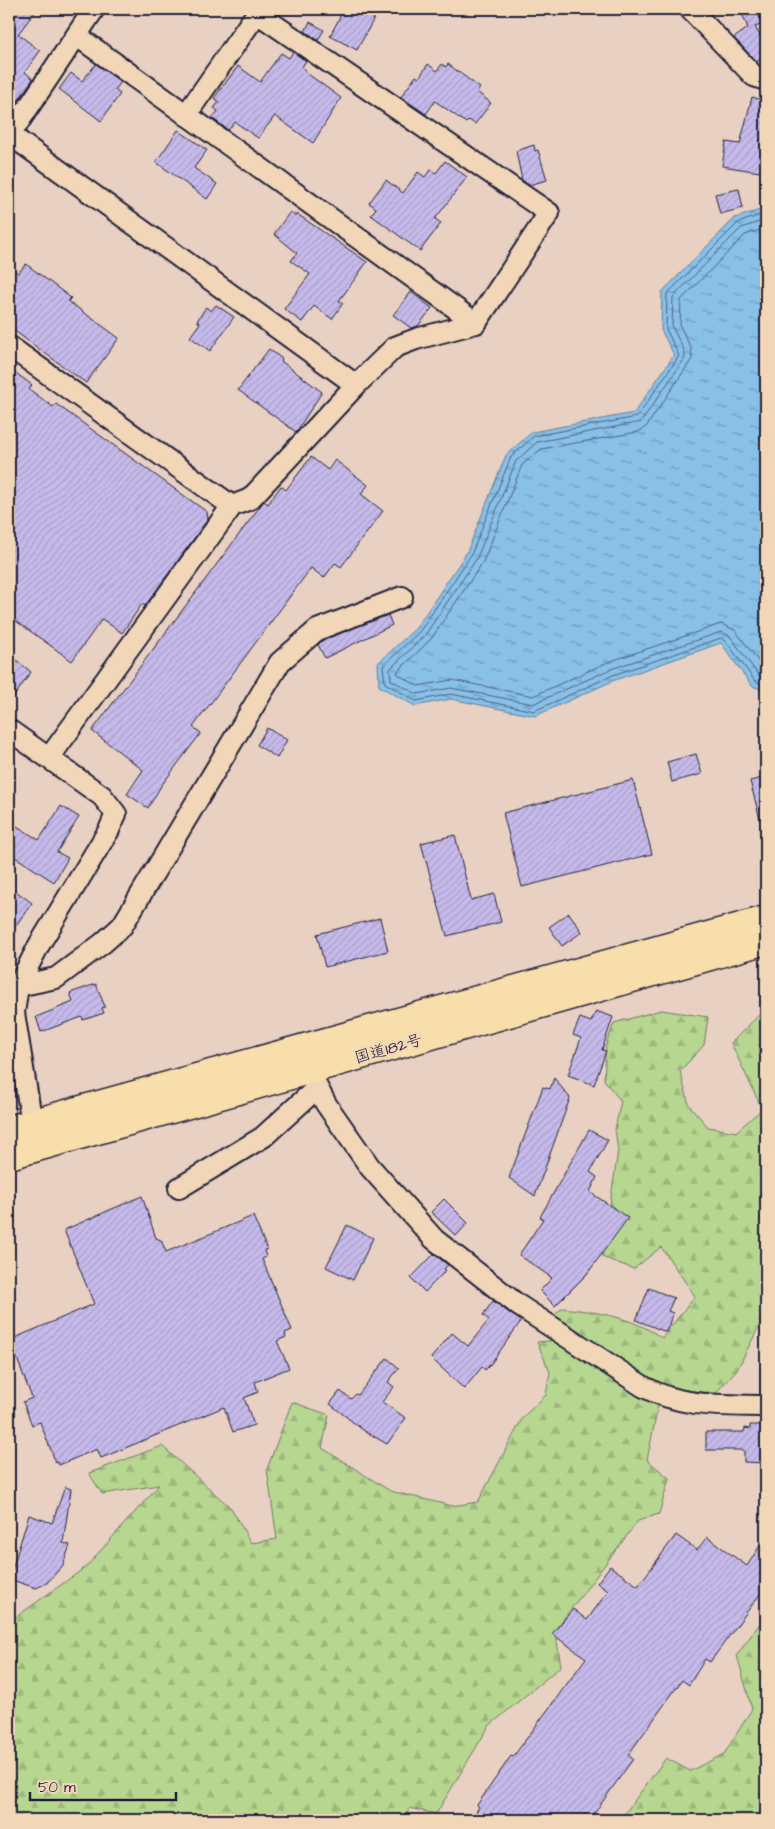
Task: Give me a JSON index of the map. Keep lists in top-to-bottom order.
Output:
{
  "streets": {
    "highway": ["国道182号"]
  },
  "scale_bar": "50 m"
}
